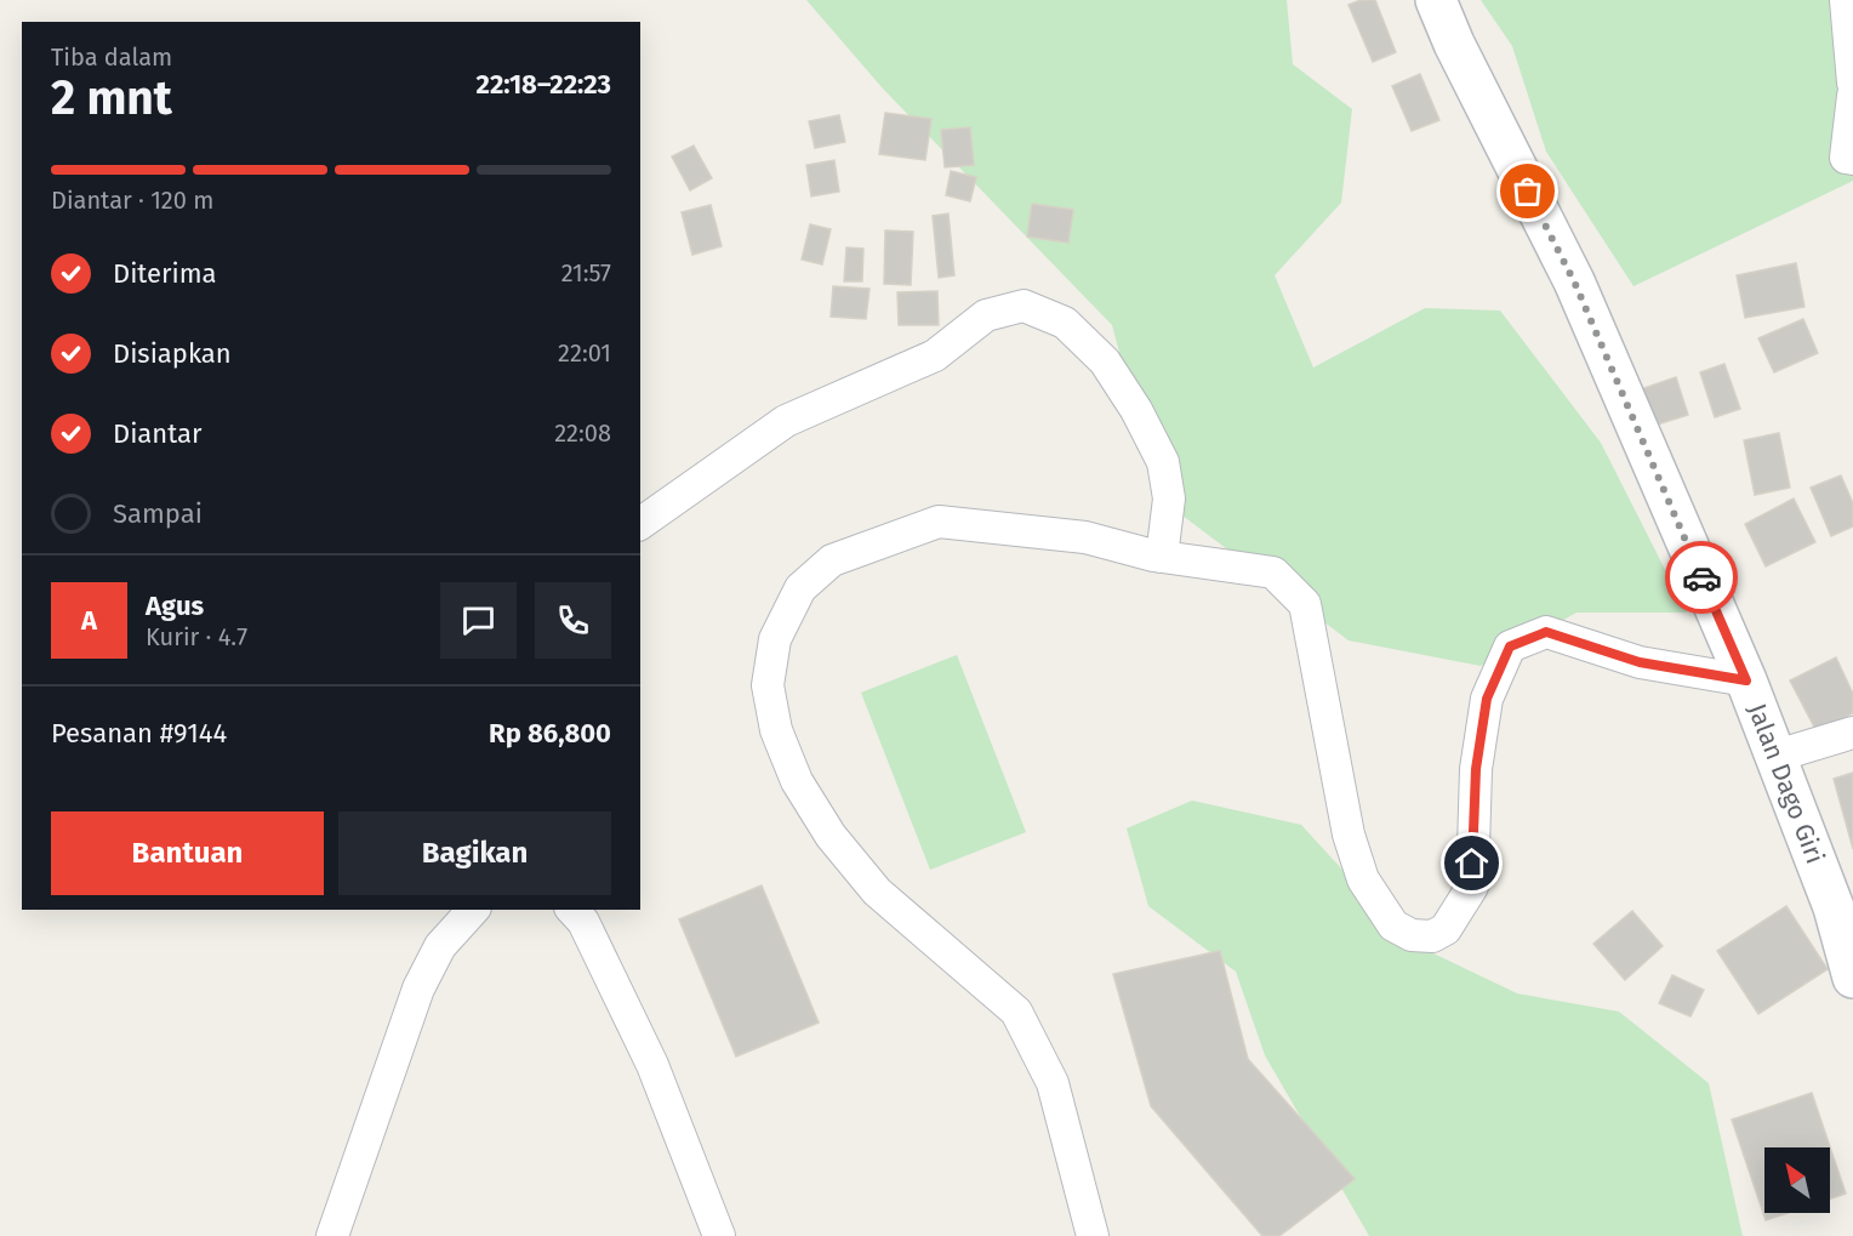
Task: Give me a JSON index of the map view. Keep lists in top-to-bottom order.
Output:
{
  "streets": {
    "main road": ["Jalan Dago Giri"]
  },
  "north": "top left",
  "page": {
    "heading": ["2 mnt", "Tiba dalam", "22:18–22:23"],
    "panel": [
      "Agus",
      "Kurir · 4.7",
      "Pesanan #9144",
      "Rp 86,800"
    ],
    "bar": "Diantar · 120 m",
    "list": [
      ["Diterima", "21:57"],
      ["Disiapkan", "22:01"],
      ["Diantar", "22:08"],
      "Sampai"
    ],
    "round": "A",
    "buttons": ["Bantuan", "Bagikan"]
  }
}
